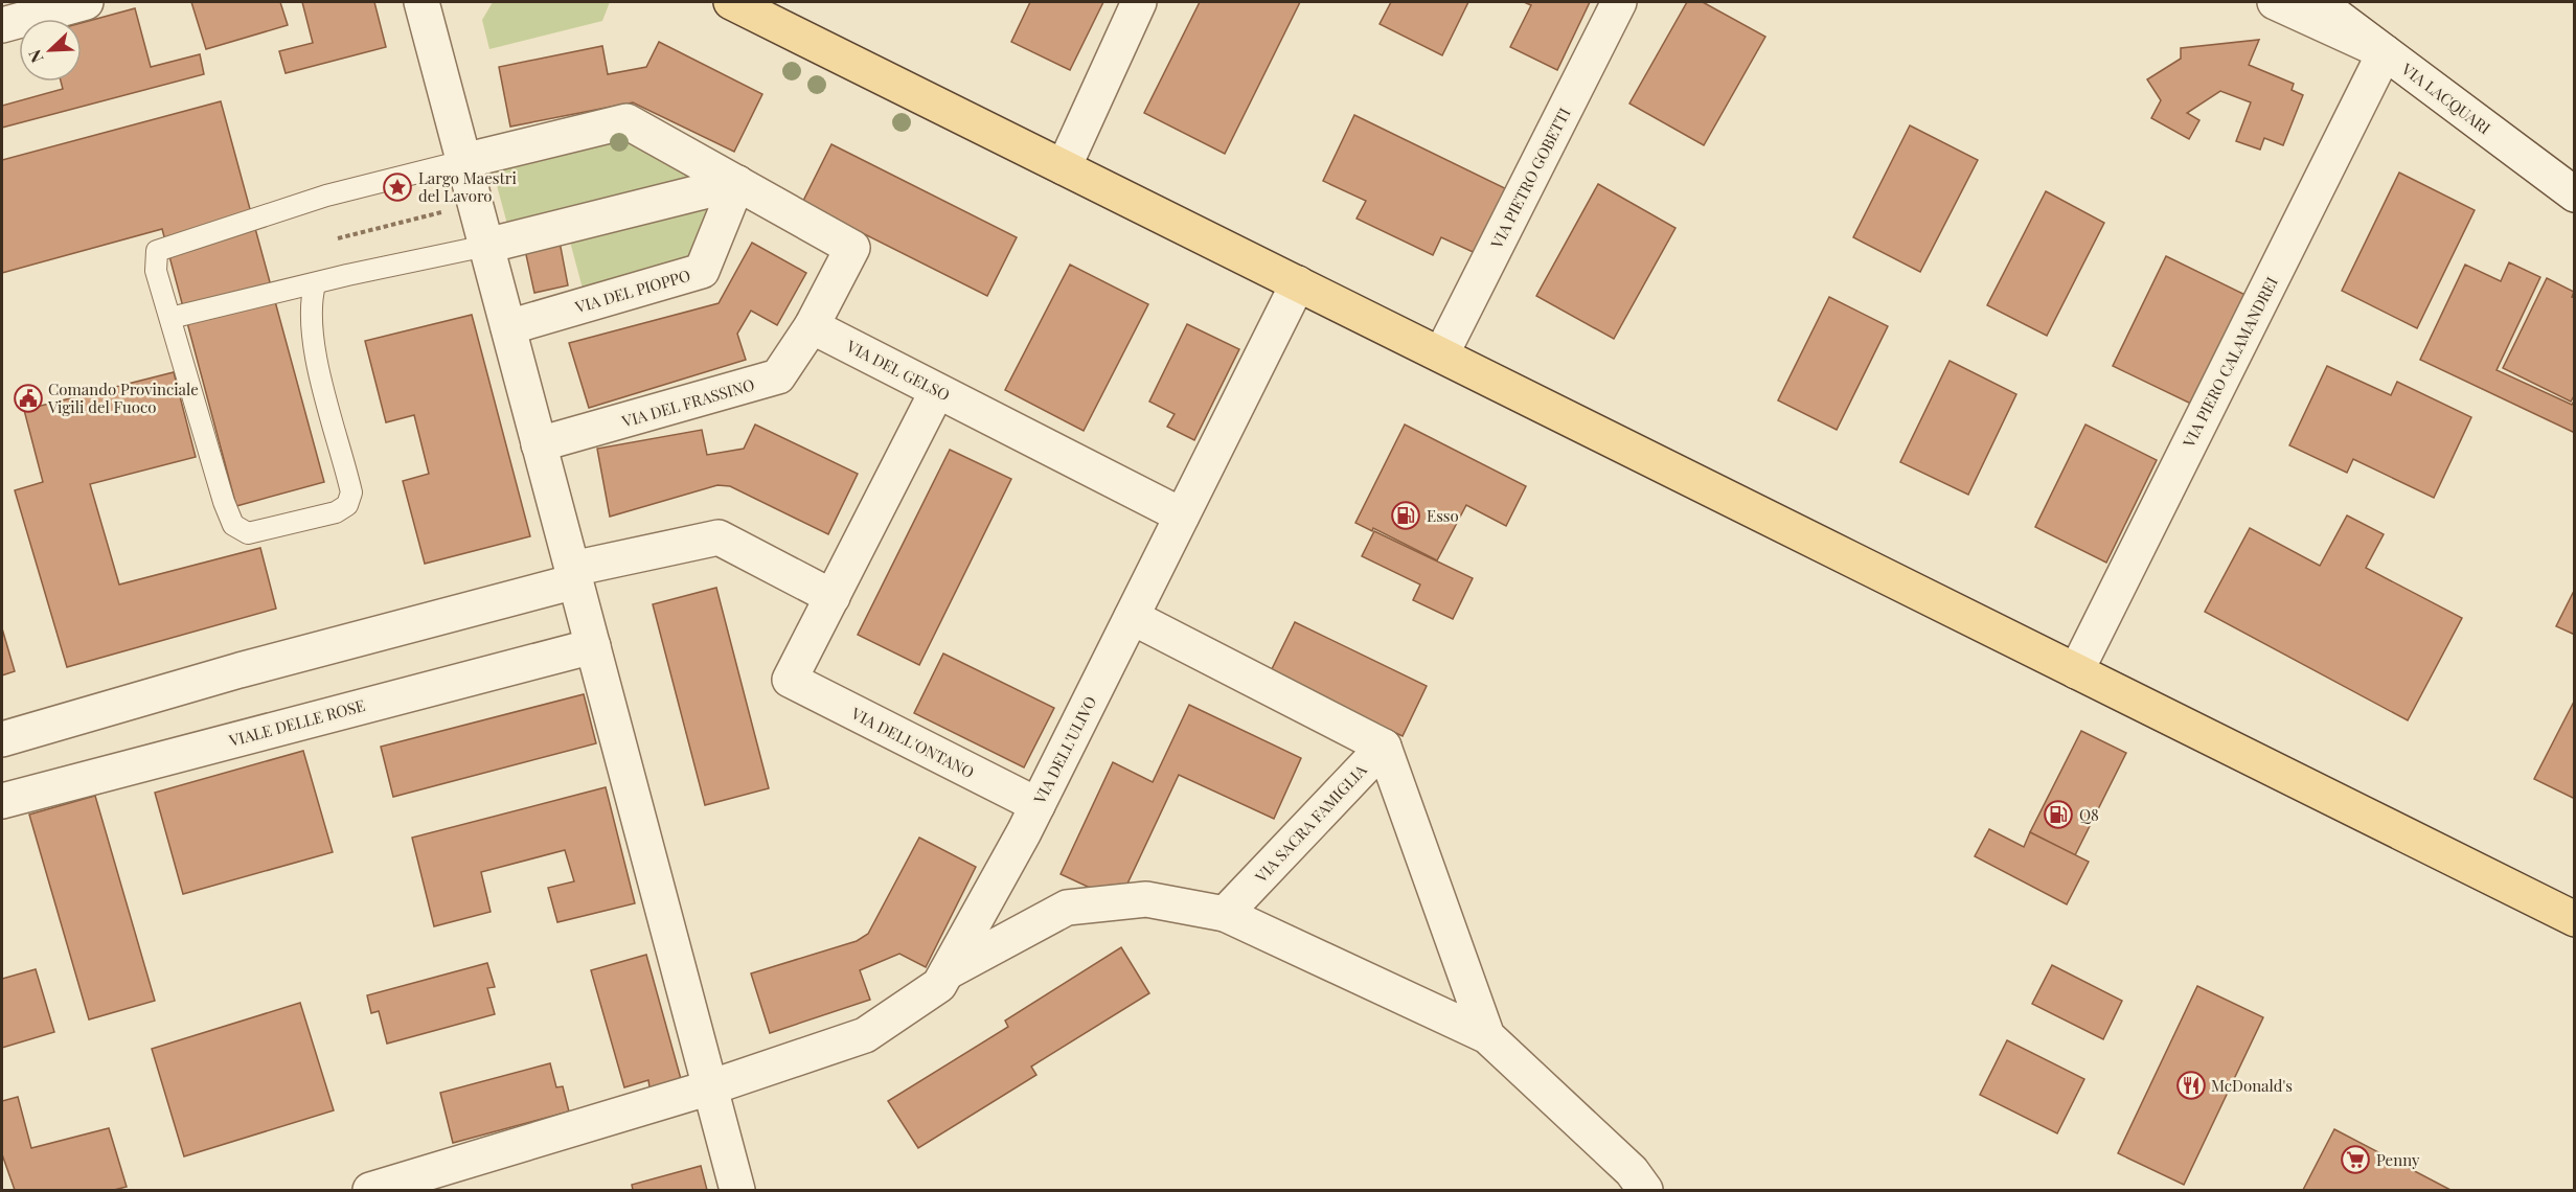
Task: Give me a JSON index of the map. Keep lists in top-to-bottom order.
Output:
{
  "streets": {
    "street": [
      "VIA LACQUARI",
      "VIA PIETRO GOBETTI",
      "VIA DEL PIOPPO",
      "VIA PIERO CALAMANDREI",
      "VIA DEL GELSO",
      "VIA DEL FRASSINO",
      "VIALE DELLE ROSE",
      "VIA DELL'ONTANO",
      "VIA DELL'ULIVO",
      "VIA SACRA FAMIGLIA"
    ]
  },
  "crossings": [
    ["VIA LACQUARI", "VIA PIERO CALAMANDREI"],
    ["VIA DEL GELSO", "VIA DEL FRASSINO"],
    ["VIA DEL GELSO", "VIA DELL'ULIVO"],
    ["VIA DELL'ONTANO", "VIA DELL'ULIVO"]
  ],
  "places": {
    "place": ["Largo Maestri del Lavoro"],
    "public building": ["Comando Provinciale Vigili del Fuoco"],
    "fuel station": ["Esso", "Q8"],
    "restaurant": ["McDonald's"],
    "supermarket": ["Penny"]
  },
  "north": "bottom left"
}
